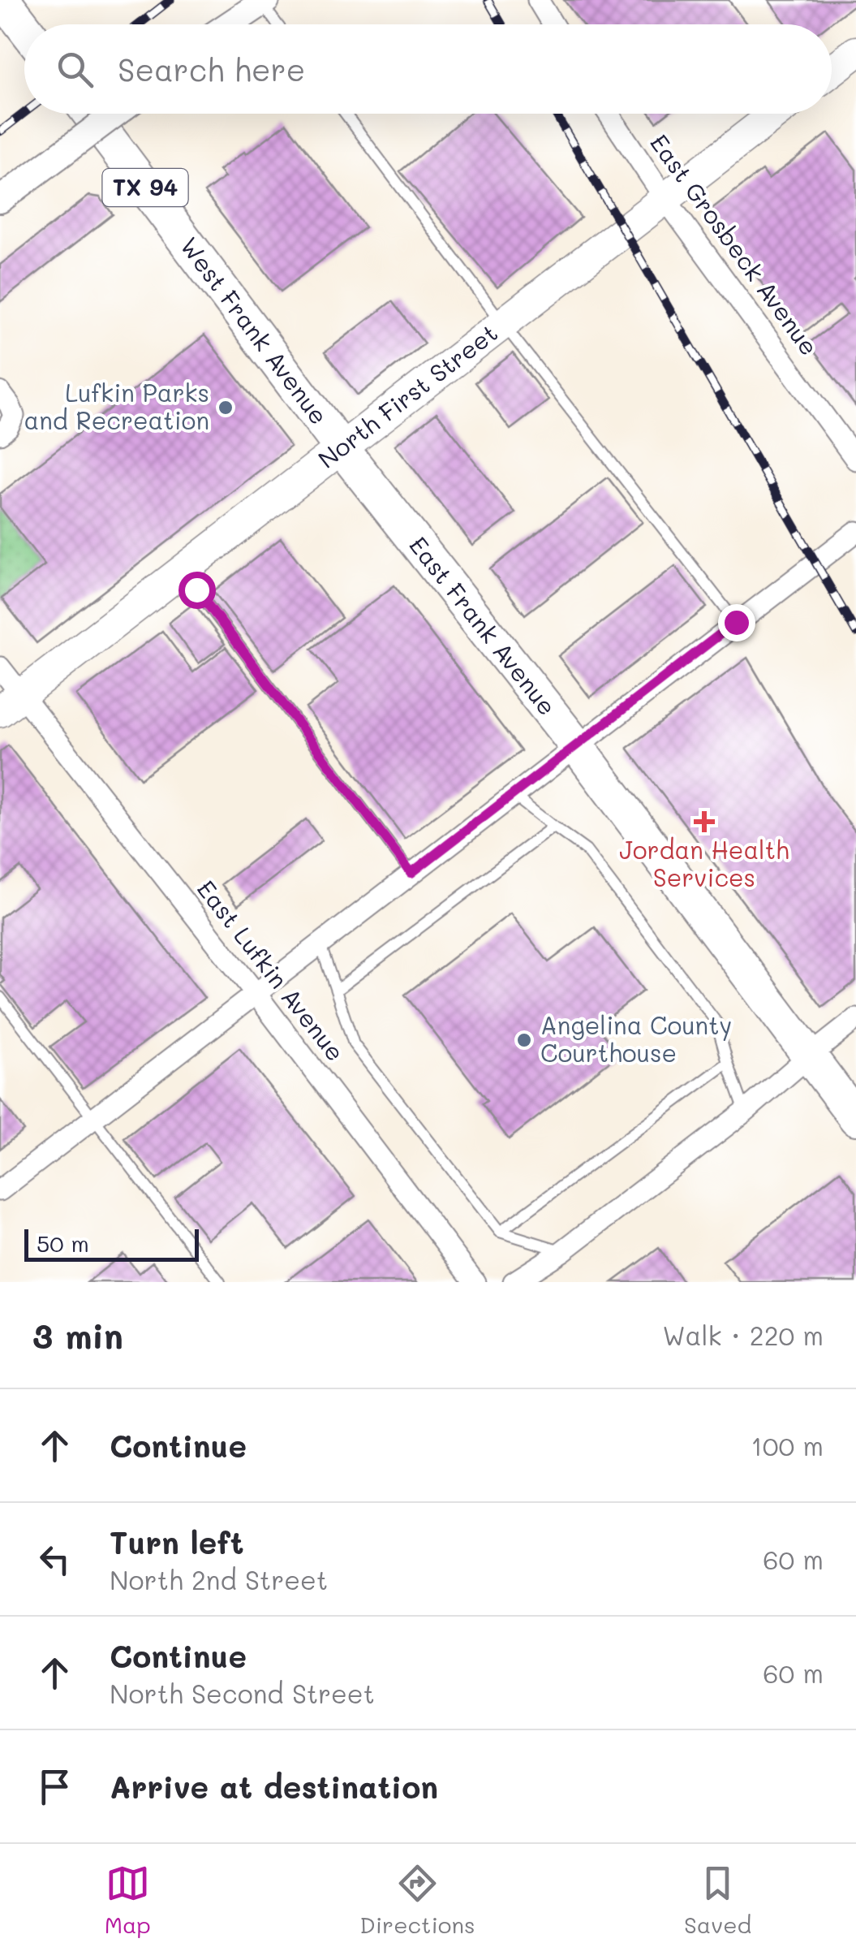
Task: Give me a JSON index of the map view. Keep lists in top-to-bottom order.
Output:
{
  "streets": {
    "main road": [
      "TX 94",
      "West Frank Avenue",
      "North First Street",
      "East Frank Avenue"
    ],
    "street": ["East Grosbeck Avenue", "East Lufkin Avenue"]
  },
  "crossings": [
    ["East Grosbeck Avenue", "North First Street"],
    ["West Frank Avenue", "North First Street"],
    ["West Frank Avenue", "East Frank Avenue"],
    ["North First Street", "East Frank Avenue"],
    ["North First Street", "East Lufkin Avenue"]
  ],
  "places": {
    "other": ["Lufkin Parks and Recreation", "Angelina County Courthouse"],
    "health": ["Jordan Health Services"]
  },
  "scale_bar": "50 m",
  "page": {
    "search": "Search here",
    "scale": "50 m",
    "heading": ["3 min", "Walk · 220 m"],
    "list": [
      ["Continue", "100 m"],
      ["Turn left", "North 2nd Street", "60 m"],
      ["Continue", "North Second Street", "60 m"],
      "Arrive at destination"
    ],
    "nav": ["Map", "Directions", "Saved"]
  }
}
